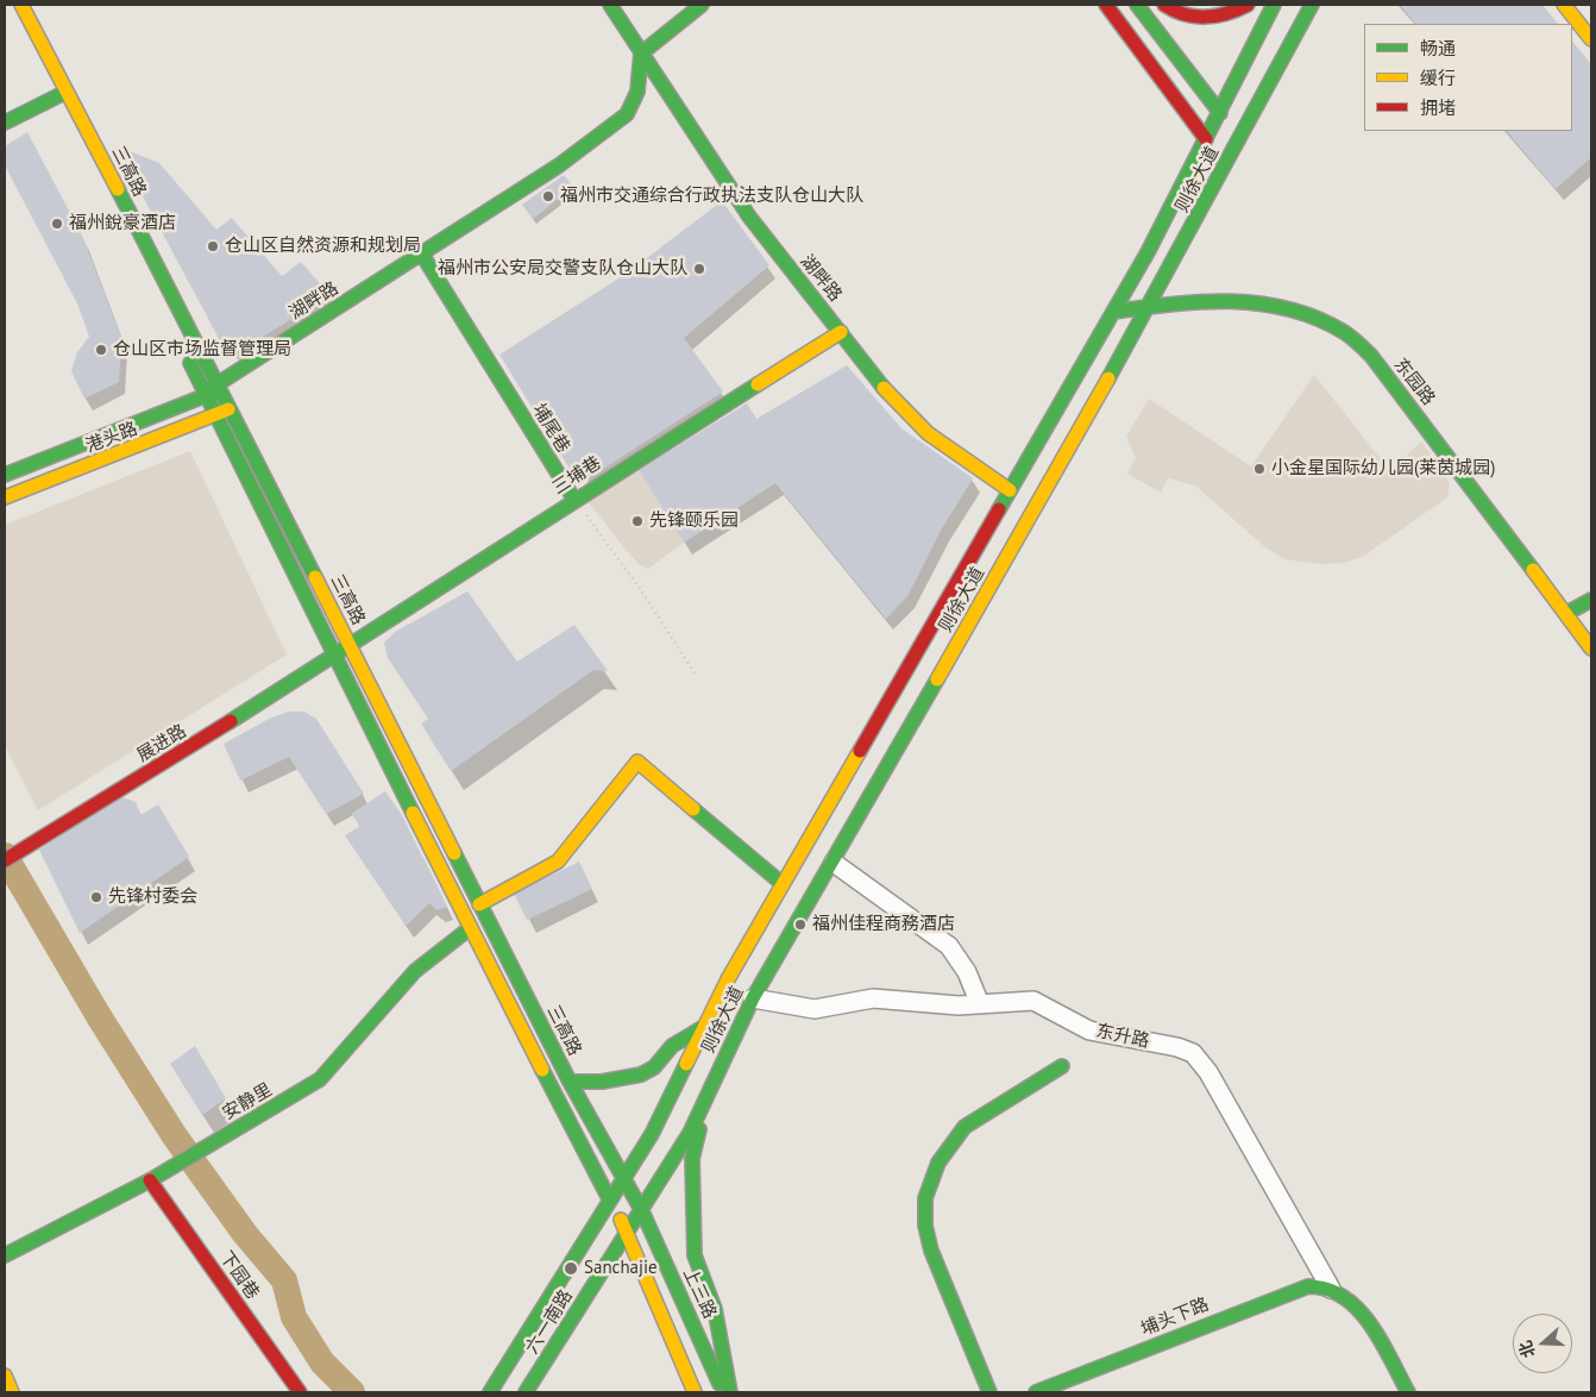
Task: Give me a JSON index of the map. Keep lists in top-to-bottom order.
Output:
{
  "streets": {
    "main road": [
      "三高路",
      "则徐大道",
      "湖畔路",
      "东园路",
      "埔尾巷",
      "港头路",
      "三埔巷",
      "展进路",
      "安静里",
      "下园巷",
      "上三路",
      "埔头下路",
      "六一南路"
    ],
    "street": ["东升路"]
  },
  "crossings": [
    ["三高路", "则徐大道"],
    ["三高路", "湖畔路"],
    ["三高路", "港头路"],
    ["三高路", "三埔巷"],
    ["三高路", "展进路"],
    ["三高路", "安静里"],
    ["三高路", "上三路"],
    ["三高路", "六一南路"],
    ["则徐大道", "湖畔路"],
    ["则徐大道", "东园路"],
    ["则徐大道", "东升路"],
    ["则徐大道", "上三路"],
    ["则徐大道", "六一南路"],
    ["湖畔路", "埔尾巷"],
    ["湖畔路", "港头路"],
    ["湖畔路", "三埔巷"],
    ["埔尾巷", "三埔巷"],
    ["三埔巷", "展进路"],
    ["东升路", "埔头下路"],
    ["安静里", "下园巷"],
    ["上三路", "六一南路"]
  ],
  "places": [
    "福州市交通综合行政执法支队仓山大队",
    "福州銳豪酒店",
    "仓山区自然资源和规划局",
    "福州市公安局交警支队仓山大队",
    "仓山区市场监督管理局",
    "小金星国际幼儿园(莱茵城园)",
    "先锋颐乐园",
    "先锋村委会",
    "福州佳程商務酒店",
    "Sanchajie"
  ],
  "legend": ["畅通", "缓行", "拥堵"],
  "north": "left"
}
